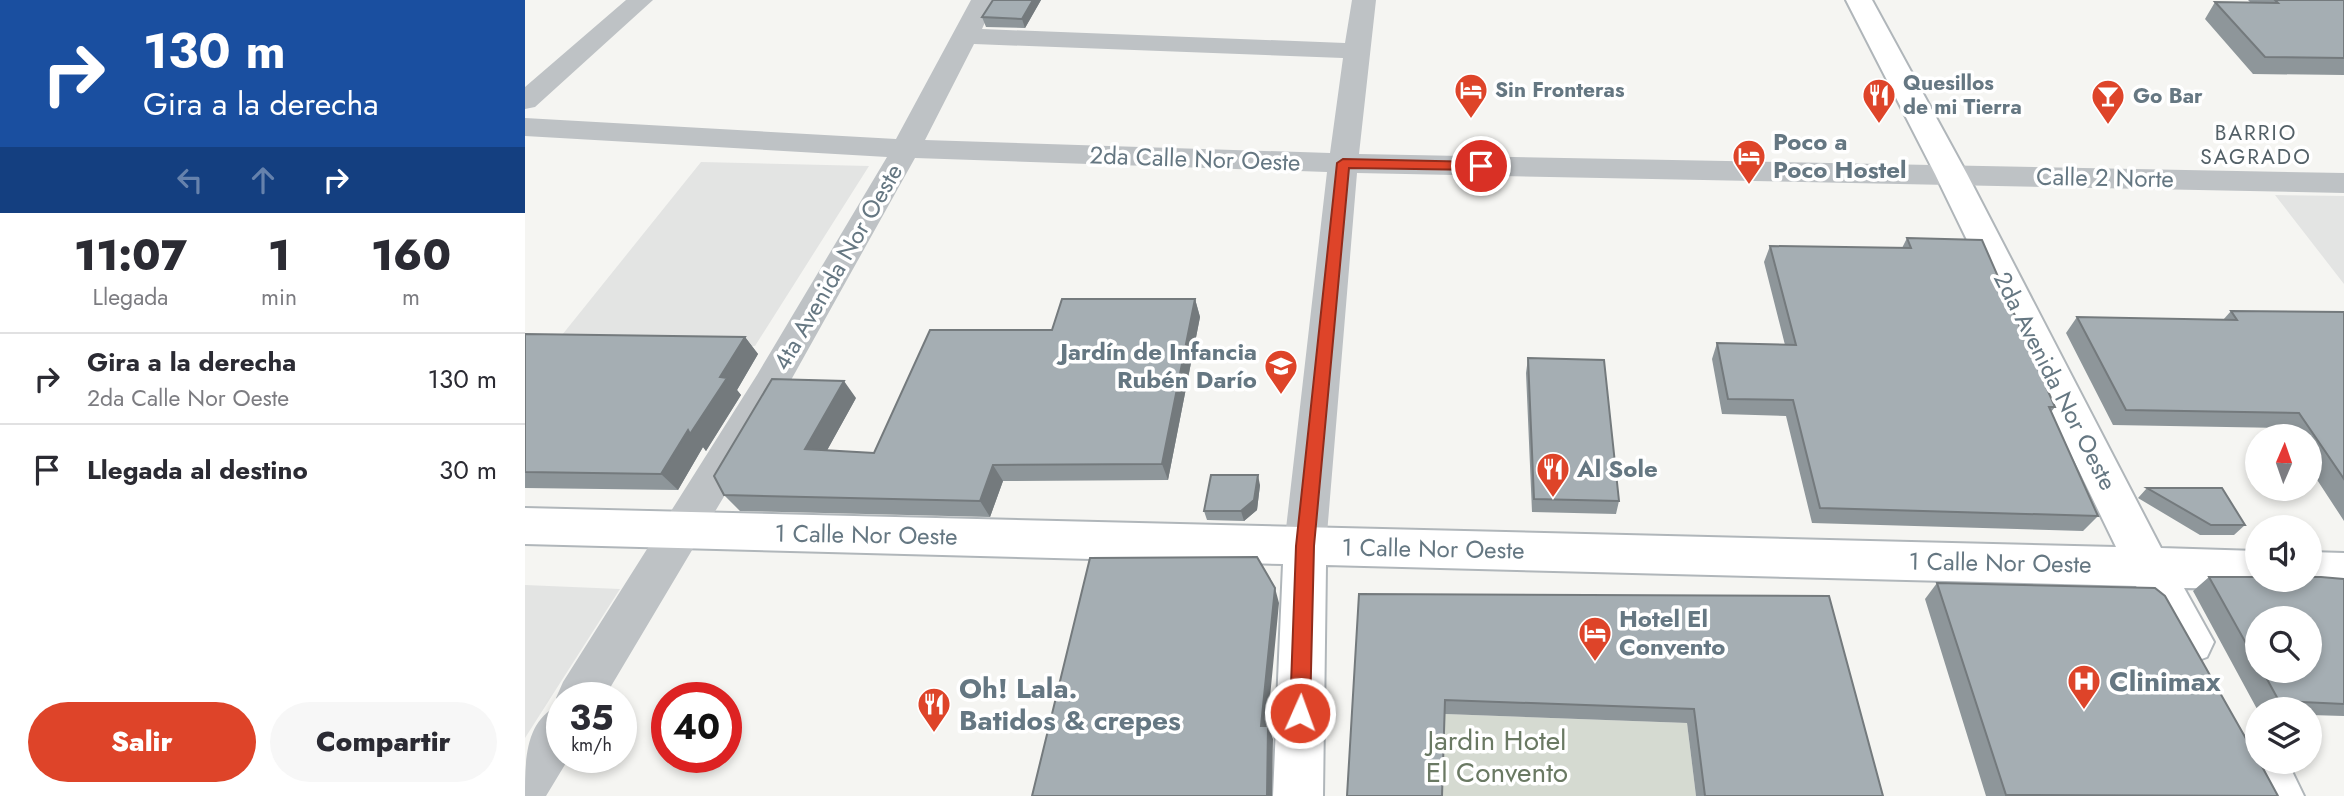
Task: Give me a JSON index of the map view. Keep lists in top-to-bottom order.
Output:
{
  "streets": {
    "street": [
      "2da Calle Nor Oeste",
      "Calle 2 Norte",
      "4ta Avenida Nor Oeste",
      "2da Avenida Nor Oeste",
      "1 Calle Nor Oeste"
    ]
  },
  "crossings": [
    ["2da Calle Nor Oeste", "Calle 2 Norte"],
    ["2da Calle Nor Oeste", "4ta Avenida Nor Oeste"],
    ["2da Calle Nor Oeste", "2da Avenida Nor Oeste"],
    ["Calle 2 Norte", "2da Avenida Nor Oeste"],
    ["4ta Avenida Nor Oeste", "1 Calle Nor Oeste"],
    ["2da Avenida Nor Oeste", "1 Calle Nor Oeste"]
  ],
  "districts": ["BARRIO SAGRADO"],
  "parks": ["Jardin Hotel El Convento"],
  "places": {
    "hotel": ["Sin Fronteras", "Poco a Poco Hostel", "Hotel El Convento"],
    "restaurant": ["Quesillos de mi Tierra", "Al Sole", "Oh! Lala. Batidos & crepes"],
    "bar": ["Go Bar"],
    "school or university": ["Jardín de Infancia Rubén Darío"],
    "hospital": ["Clinimax"]
  },
  "north": "top",
  "page": {
    "turn": ["130 m", "Gira a la derecha"],
    "eta": [
      "11:07",
      "Llegada",
      "1",
      "min",
      "160",
      "m"
    ],
    "list": [
      {
        "name": "Gira a la derecha",
        "note": "2da Calle Nor Oeste",
        "value": "130 m"
      },
      {
        "name": "Llegada al destino",
        "value": "30 m"
      }
    ],
    "speed": "35 km/h",
    "limit": "40",
    "buttons": ["Salir", "Compartir"]
  }
}
